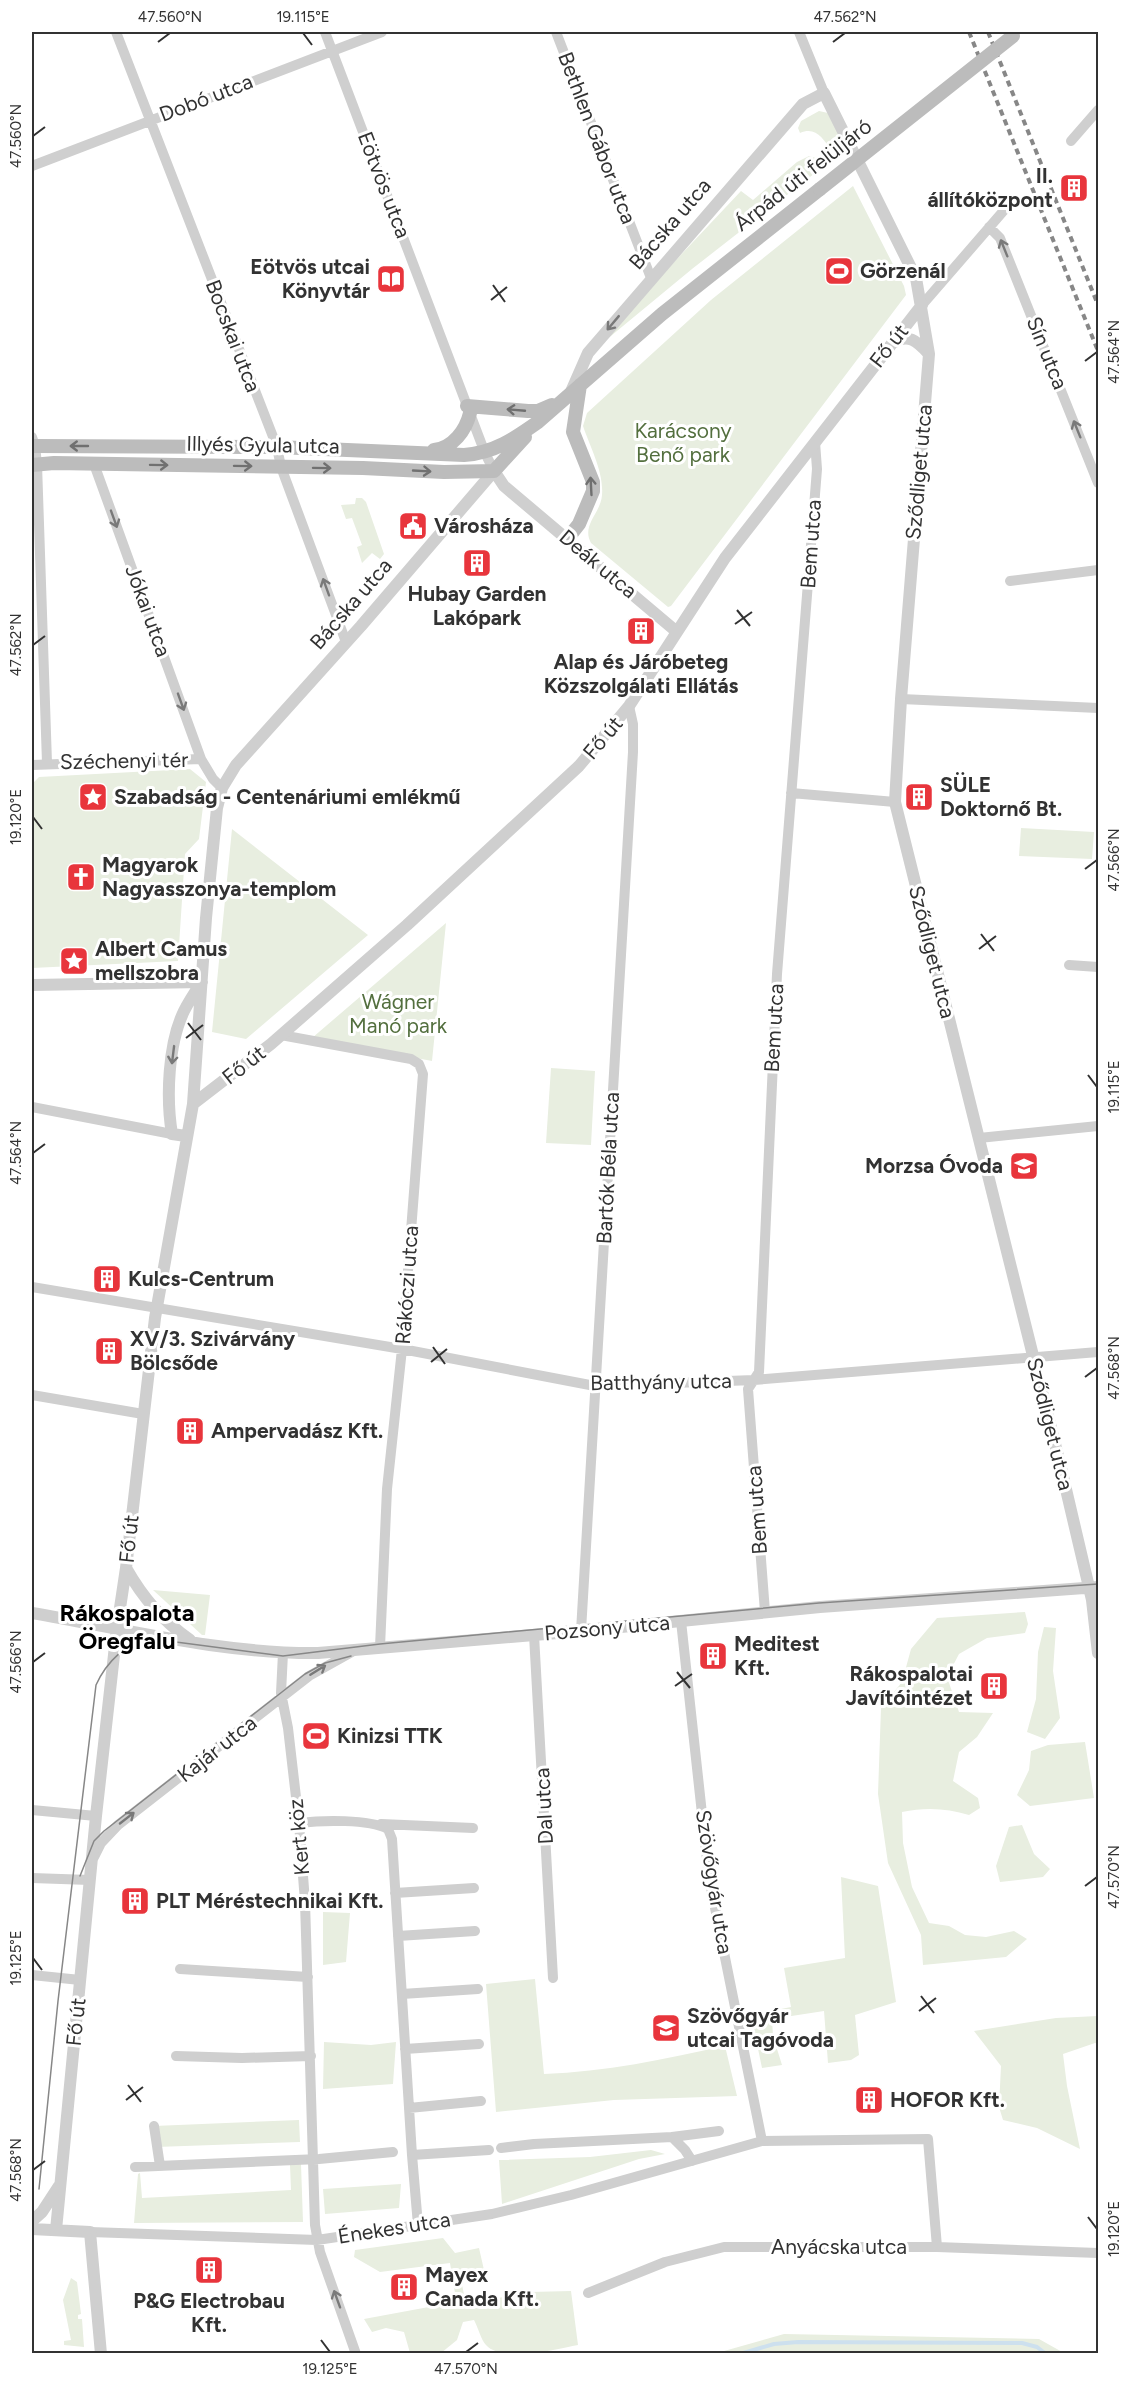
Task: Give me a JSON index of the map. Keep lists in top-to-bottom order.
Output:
{
  "streets": {
    "main road": ["Árpád úti felüljáró", "Bácska utca", "Illyés Gyula utca"],
    "street": [
      "Dobó utca",
      "Bethlen Gábor utca",
      "Eötvös utca",
      "Bocskai utca",
      "Fő út",
      "Sín utca",
      "Sződliget utca",
      "Bem utca",
      "Deák utca",
      "Jókai utca",
      "Széchenyi tér",
      "Bartók Béla utca",
      "Rákóczi utca",
      "Batthyány utca",
      "Pozsony utca",
      "Kajár utca",
      "Dal utca",
      "Kert köz",
      "Szövőgyár utca",
      "Énekes utca",
      "Anyácska utca"
    ]
  },
  "crossings": [
    ["Dobó utca", "Eötvös utca"],
    ["Dobó utca", "Bocskai utca"],
    ["Bethlen Gábor utca", "Bácska utca"],
    ["Árpád úti felüljáró", "Bácska utca"],
    ["Eötvös utca", "Bácska utca"],
    ["Eötvös utca", "Illyés Gyula utca"],
    ["Eötvös utca", "Deák utca"],
    ["Bácska utca", "Bocskai utca"],
    ["Bácska utca", "Illyés Gyula utca"],
    ["Bácska utca", "Sződliget utca"],
    ["Bácska utca", "Deák utca"],
    ["Bácska utca", "Széchenyi tér"],
    ["Bocskai utca", "Illyés Gyula utca"],
    ["Fő út", "Sín utca"],
    ["Fő út", "Sződliget utca"],
    ["Fő út", "Bem utca"],
    ["Fő út", "Deák utca"],
    ["Fő út", "Bartók Béla utca"],
    ["Fő út", "Rákóczi utca"],
    ["Fő út", "Batthyány utca"],
    ["Fő út", "Pozsony utca"],
    ["Fő út", "Kajár utca"],
    ["Illyés Gyula utca", "Deák utca"],
    ["Illyés Gyula utca", "Jókai utca"],
    ["Sződliget utca", "Batthyány utca"],
    ["Sződliget utca", "Pozsony utca"],
    ["Bem utca", "Batthyány utca"],
    ["Bem utca", "Pozsony utca"],
    ["Jókai utca", "Széchenyi tér"],
    ["Bartók Béla utca", "Batthyány utca"],
    ["Bartók Béla utca", "Pozsony utca"],
    ["Rákóczi utca", "Batthyány utca"],
    ["Rákóczi utca", "Pozsony utca"],
    ["Pozsony utca", "Kajár utca"],
    ["Pozsony utca", "Dal utca"],
    ["Pozsony utca", "Kert köz"],
    ["Pozsony utca", "Szövőgyár utca"],
    ["Kajár utca", "Kert köz"],
    ["Kert köz", "Énekes utca"],
    ["Szövőgyár utca", "Énekes utca"],
    ["Énekes utca", "Anyácska utca"]
  ],
  "one_way": ["Sín utca", "Kajár utca"],
  "districts": ["Rákospalota Öregfalu"],
  "parks": ["Karácsony Benő park", "Wágner Manó park"],
  "places": {
    "building": [
      "II. állítóközpont",
      "Hubay Garden Lakópark",
      "Alap és Járóbeteg Közszolgálati Ellátás",
      "SÜLE Doktornő Bt.",
      "Kulcs-Centrum",
      "XV/3. Szivárvány Bölcsőde",
      "Ampervadász Kft.",
      "Meditest Kft.",
      "Rákospalotai Javítóintézet",
      "PLT Méréstechnikai Kft.",
      "HOFOR Kft.",
      "P&G Electrobau Kft.",
      "Mayex Canada Kft."
    ],
    "sports": ["Görzenál", "Kinizsi TTK"],
    "library": ["Eötvös utcai Könyvtár"],
    "public building": ["Városháza"],
    "place": ["Szabadság - Centenáriumi emlékmű", "Albert Camus mellszobra"],
    "church": ["Magyarok Nagyasszonya-templom"],
    "school or university": ["Morzsa Óvoda", "Szövőgyár utcai Tagóvoda"]
  },
  "coordinates": [
    "47.560°N",
    "19.115°E",
    "47.562°N",
    "47.564°N",
    "19.120°E",
    "47.566°N",
    "47.568°N",
    "47.570°N",
    "19.125°E"
  ]
}
